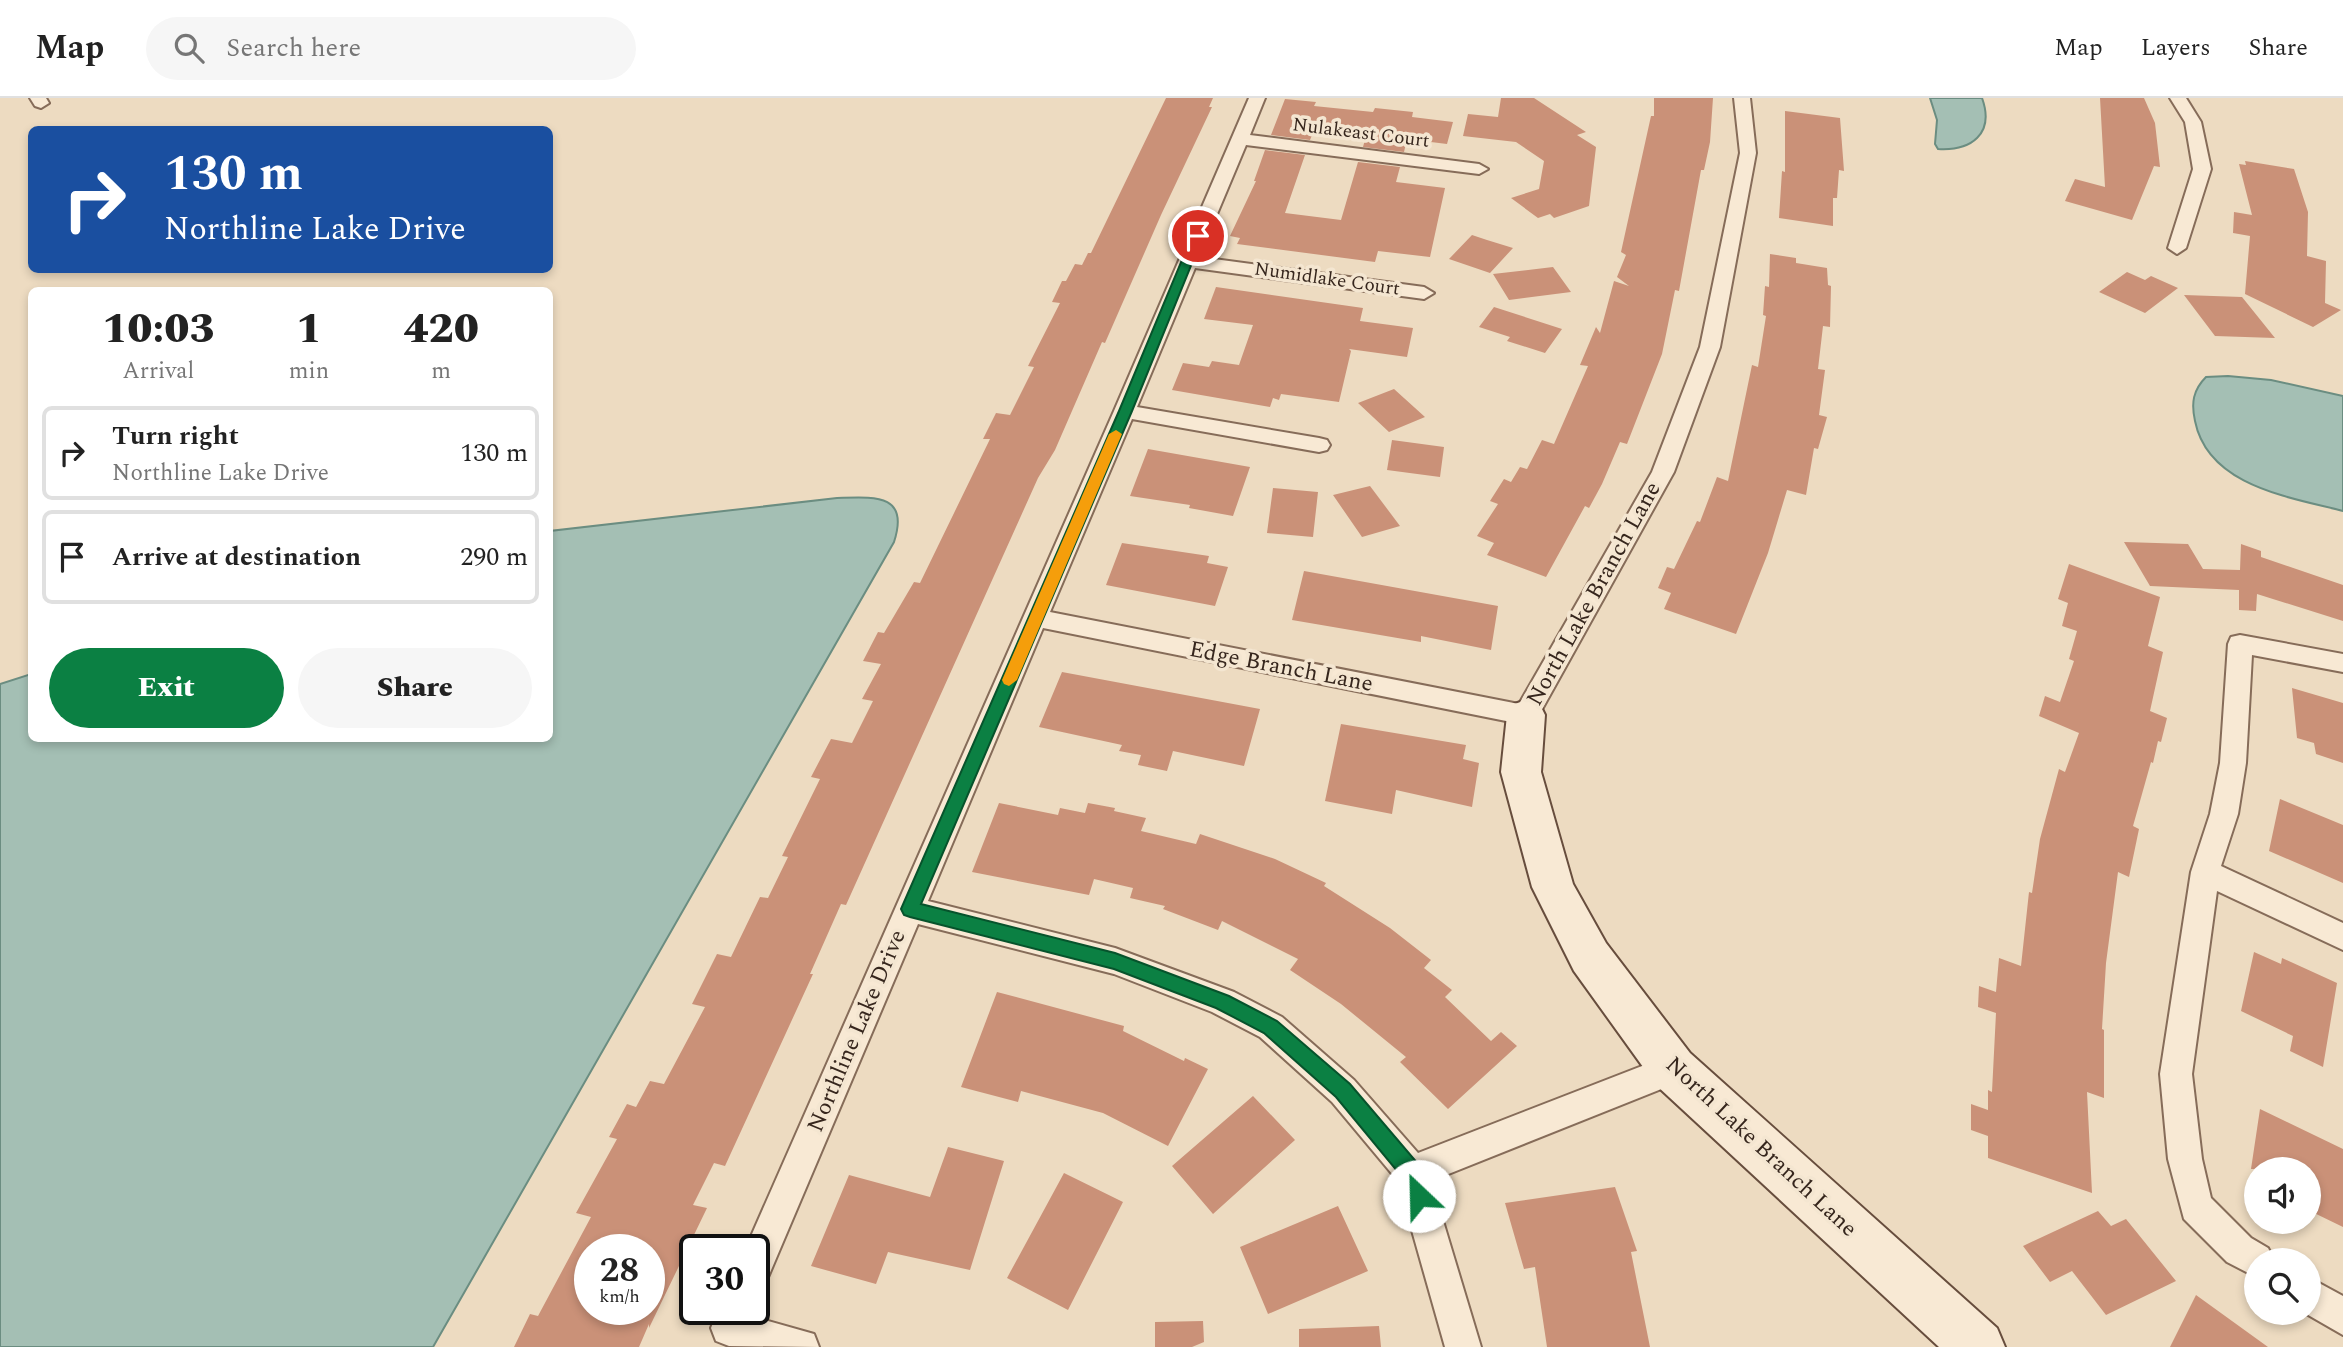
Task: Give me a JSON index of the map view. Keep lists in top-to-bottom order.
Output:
{
  "streets": {
    "street": [
      "Nulakeast Court",
      "Numidlake Court",
      "North Lake Branch Lane",
      "Edge Branch Lane",
      "Northline Lake Drive"
    ]
  },
  "crossings": [
    ["Nulakeast Court", "Northline Lake Drive"],
    ["Numidlake Court", "Northline Lake Drive"],
    ["North Lake Branch Lane", "Edge Branch Lane"],
    ["Edge Branch Lane", "Northline Lake Drive"]
  ],
  "page": {
    "header": "Map",
    "search": "Search here",
    "nav": ["Map", "Layers", "Share"],
    "turn": ["130 m", "Northline Lake Drive"],
    "eta": [
      "10:03",
      "Arrival",
      "1",
      "min",
      "420",
      "m"
    ],
    "list": [
      {
        "name": "Turn right",
        "note": "Northline Lake Drive",
        "value": "130 m"
      },
      {
        "name": "Arrive at destination",
        "value": "290 m"
      }
    ],
    "buttons": ["Exit", "Share"],
    "speed": "28 km/h",
    "limit": "30"
  }
}
